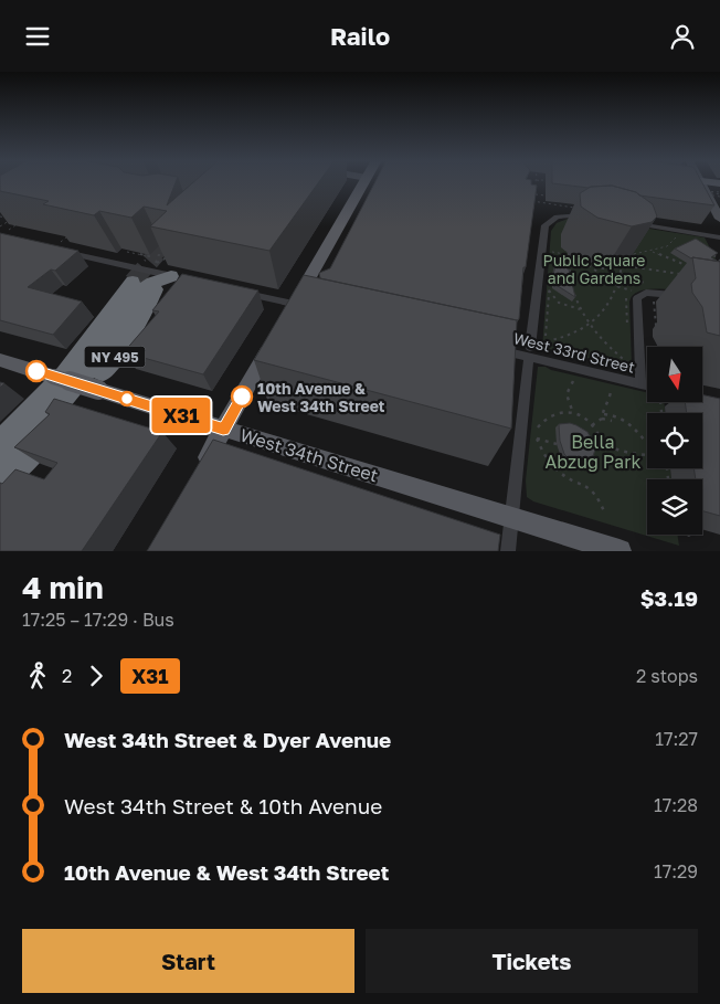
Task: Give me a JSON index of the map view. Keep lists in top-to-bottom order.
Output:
{
  "streets": {
    "highway": ["NY 495"],
    "main road": ["West 34th Street"],
    "street": ["West 33rd Street"]
  },
  "parks": ["Public Square and Gardens", "Bella Abzug Park"],
  "places": ["10th Avenue & West 34th Street"],
  "lines": ["bus line X31"],
  "north": "bottom",
  "page": {
    "header": "Railo",
    "on_map": "X31",
    "heading": ["4 min", "17:25 – 17:29 · Bus", "$3.19"],
    "legs": ["2", "X31", "2 stops"],
    "list": [
      {
        "name": "West 34th Street & Dyer Avenue",
        "value": "17:27"
      },
      {
        "name": "West 34th Street & 10th Avenue",
        "value": "17:28"
      },
      {
        "name": "10th Avenue & West 34th Street",
        "value": "17:29"
      }
    ],
    "buttons": ["Start", "Tickets"]
  }
}
